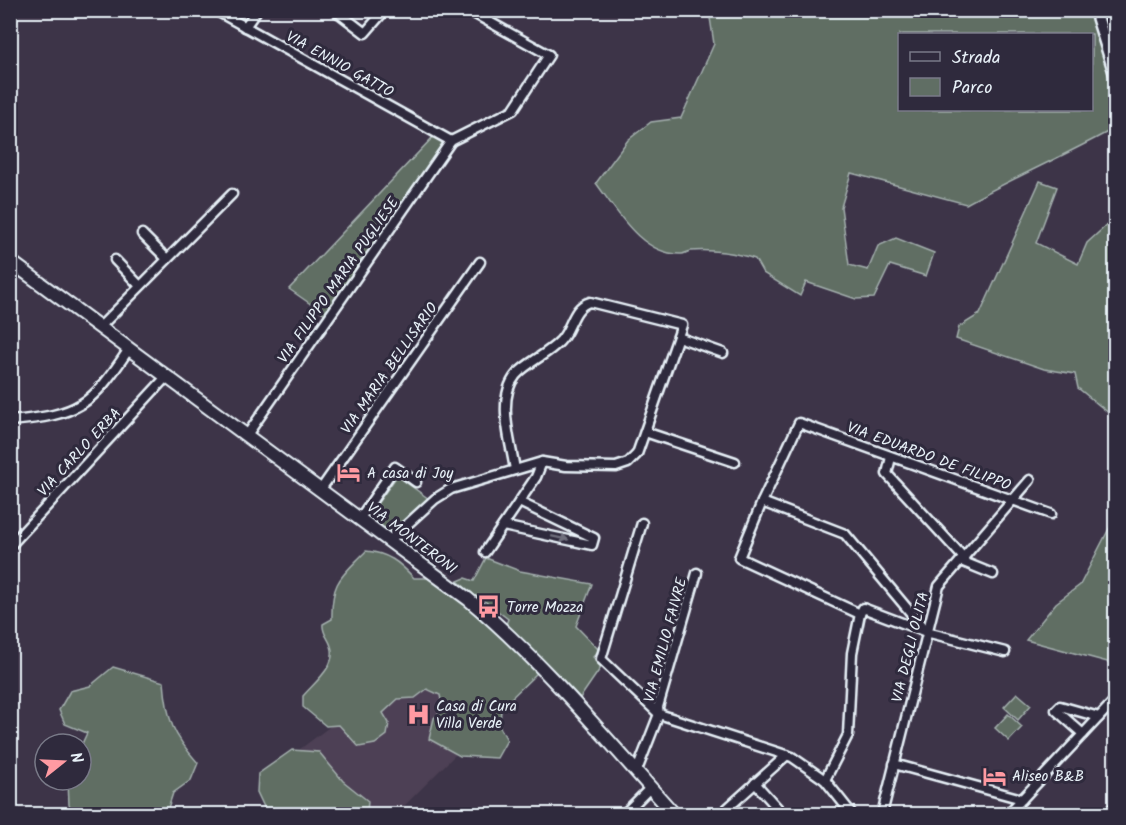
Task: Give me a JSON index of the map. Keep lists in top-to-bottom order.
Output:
{
  "streets": {
    "main road": ["VIA MONTERONI"],
    "street": [
      "VIA ENNIO GATTO",
      "VIA FILIPPO MARIA PUGLIESE",
      "VIA MARIA BELLISARIO",
      "VIA CARLO ERBA",
      "VIA EDUARDO DE FILIPPO",
      "VIA EMILIO FAIVRE",
      "VIA DEGLI OLITA"
    ]
  },
  "crossings": [
    ["VIA ENNIO GATTO", "VIA FILIPPO MARIA PUGLIESE"],
    ["VIA FILIPPO MARIA PUGLIESE", "VIA MONTERONI"],
    ["VIA MARIA BELLISARIO", "VIA MONTERONI"],
    ["VIA CARLO ERBA", "VIA MONTERONI"],
    ["VIA EDUARDO DE FILIPPO", "VIA DEGLI OLITA"],
    ["VIA MONTERONI", "VIA EMILIO FAIVRE"]
  ],
  "places": {
    "hotel": ["A casa di Joy", "Aliseo B&B"],
    "bus stop": ["Torre Mozza"],
    "hospital": ["Casa di Cura Villa Verde"]
  },
  "legend": ["Strada", "Parco"],
  "north": "right"
}
